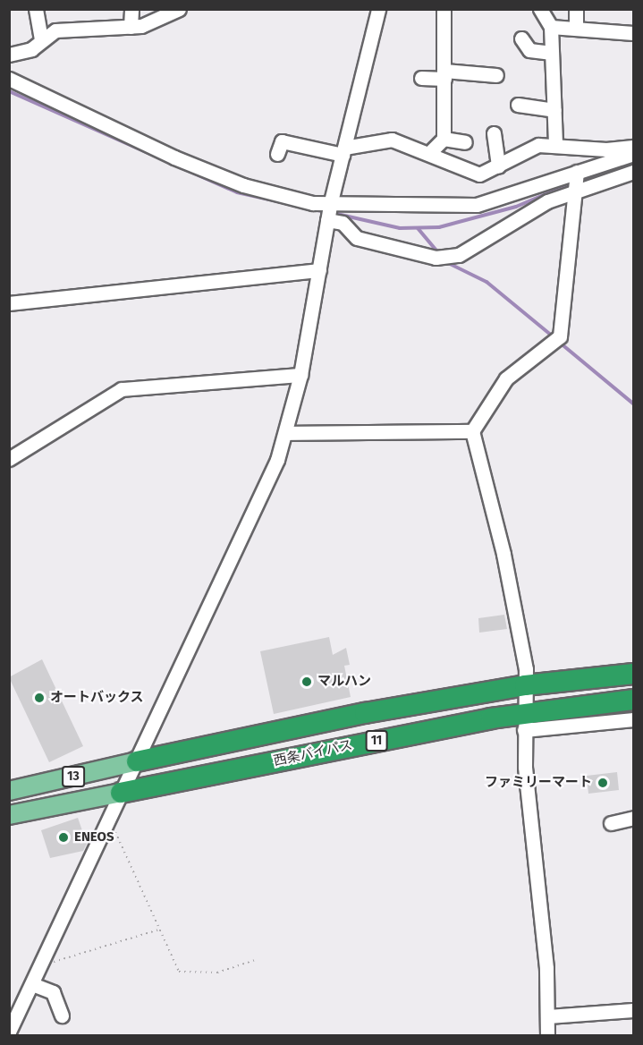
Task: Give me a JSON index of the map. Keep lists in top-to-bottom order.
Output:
{
  "streets": {
    "highway": ["11", "西条バイパス"],
    "main road": ["13"]
  },
  "crossings": [
    ["11", "13"],
    ["西条バイパス", "13"]
  ],
  "places": [
    "マルハン",
    "オートバックス",
    "ファミリーマート",
    "ENEOS"
  ]
}
